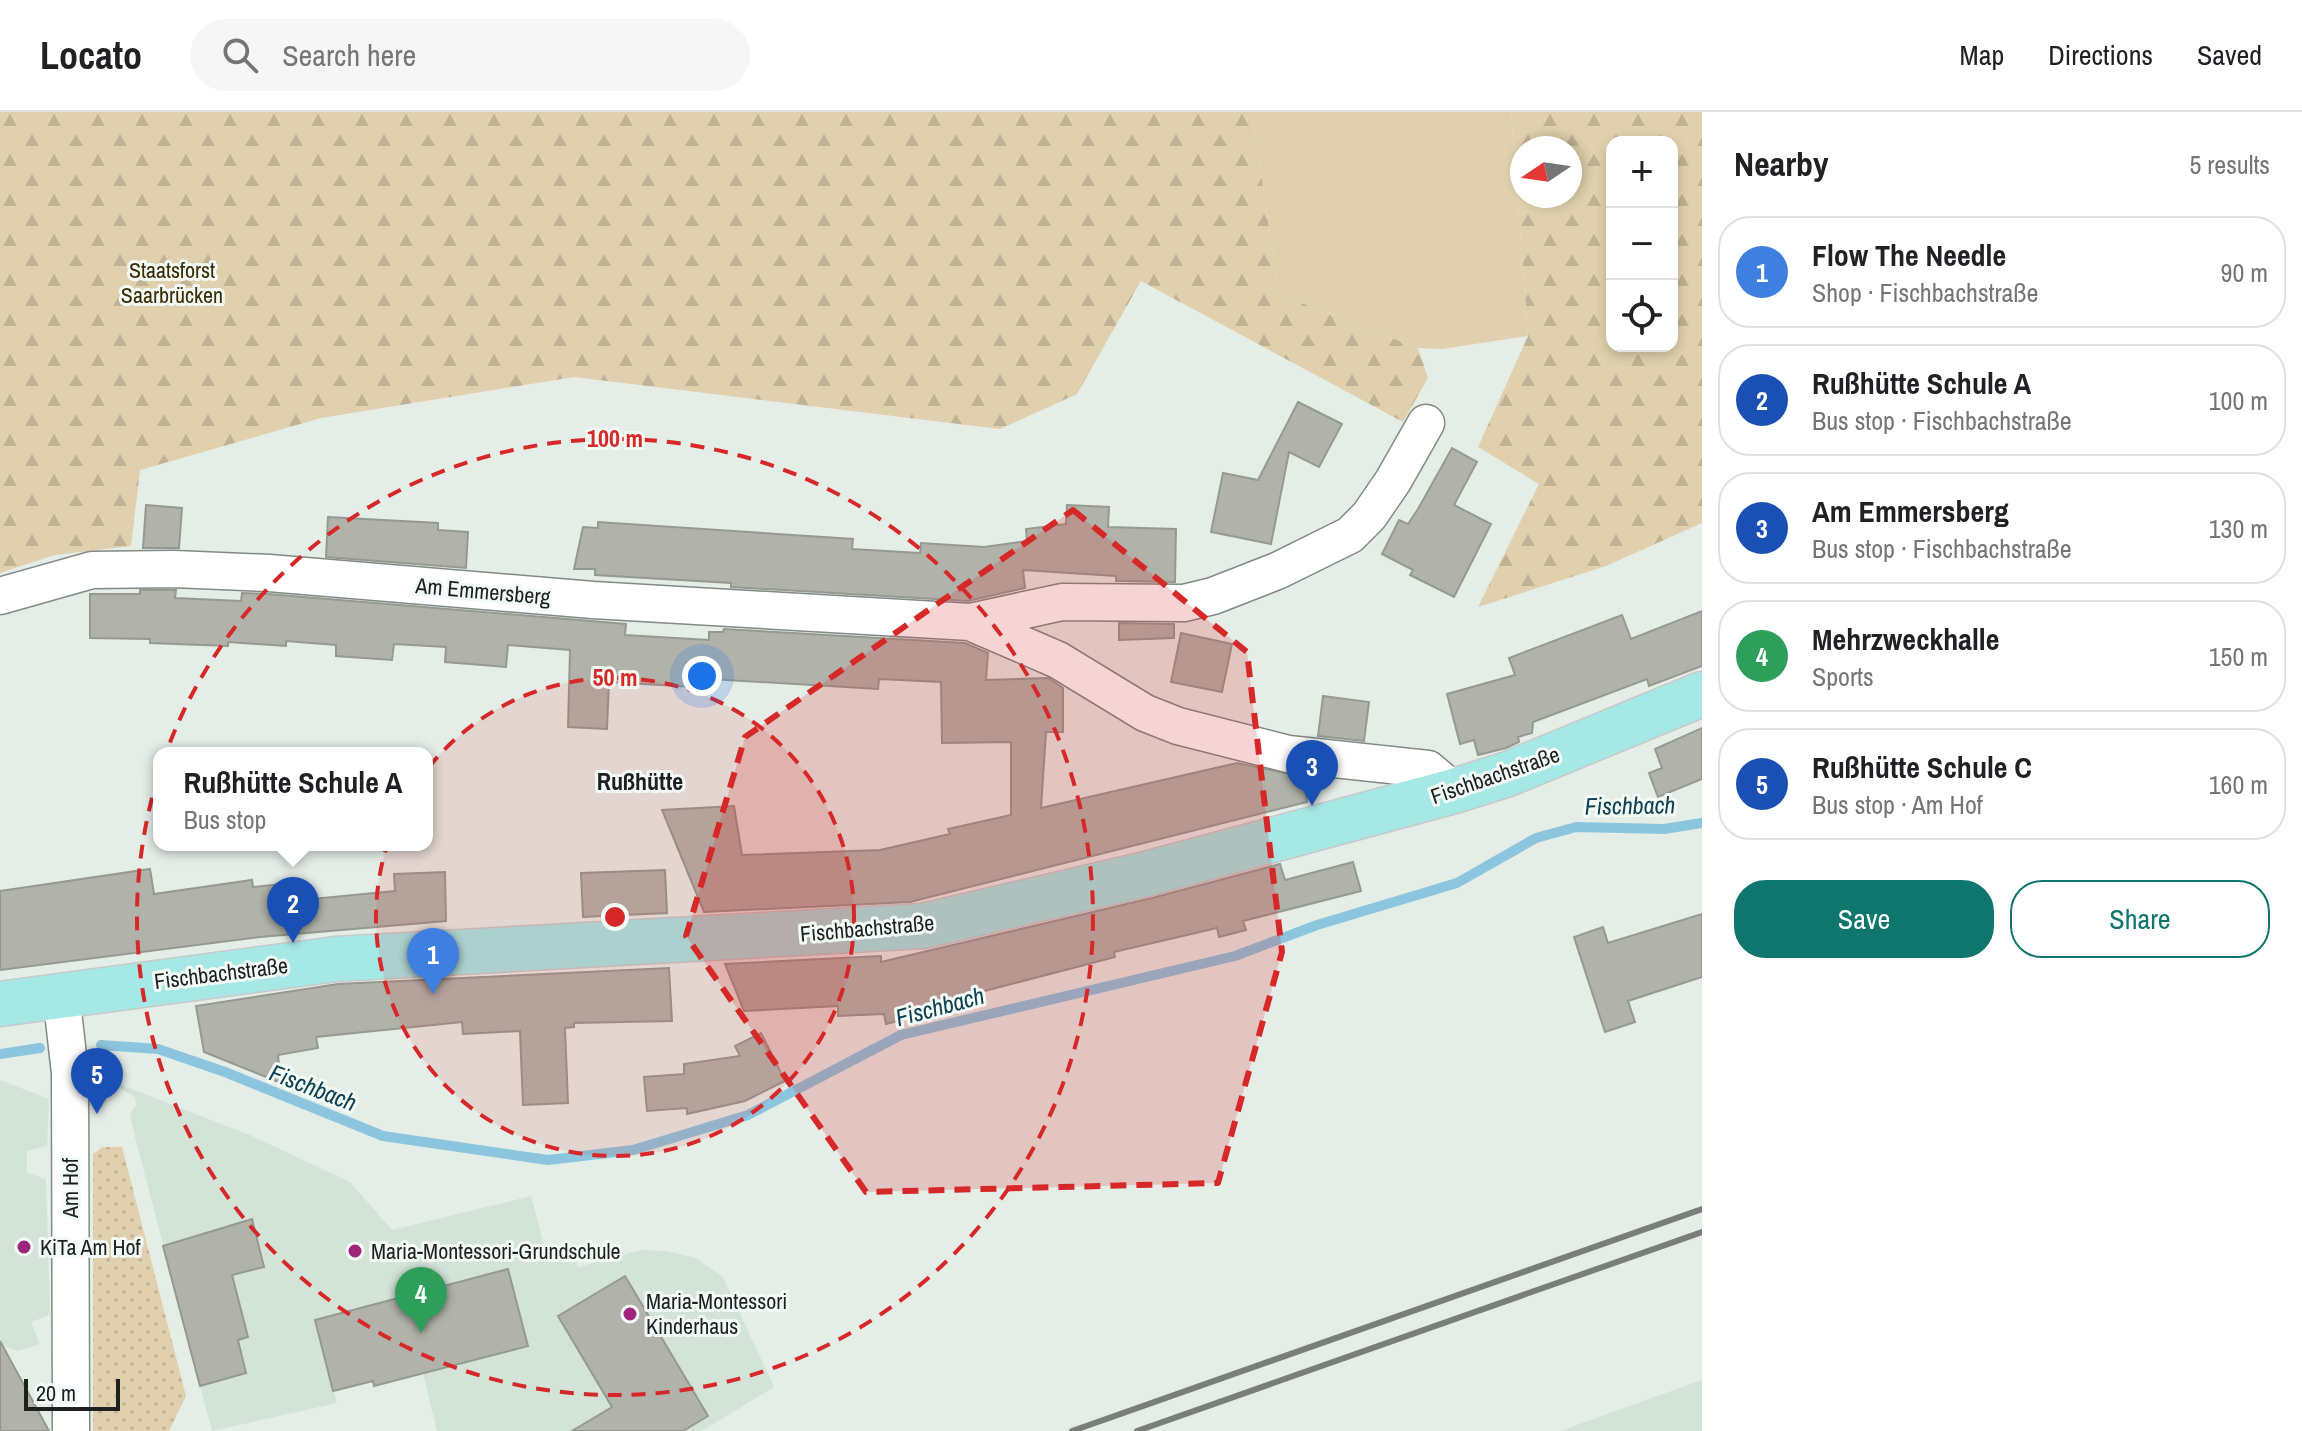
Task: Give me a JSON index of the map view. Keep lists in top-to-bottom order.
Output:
{
  "streets": {
    "main road": ["Fischbachstraße"],
    "street": ["Am Emmersberg", "Am Hof"]
  },
  "crossings": [
    ["Am Emmersberg", "Fischbachstraße"],
    ["Fischbachstraße", "Am Hof"]
  ],
  "districts": ["Rußhütte"],
  "water": ["Fischbach"],
  "parks": ["Staatsforst Saarbrücken"],
  "places": ["KiTa Am Hof", "Maria-Montessori-Grundschule", "Maria-Montessori Kinderhaus"],
  "scale_bar": "20 m",
  "north": "left",
  "page": {
    "header": "Locato",
    "search": "Search here",
    "nav": ["Map", "Directions", "Saved"],
    "heading": ["Nearby", "5 results"],
    "map_buttons": ["+", "−"],
    "list": [
      {
        "mark": "1",
        "name": "Flow The Needle",
        "note": "Shop · Fischbachstraße",
        "value": "90 m"
      },
      {
        "mark": "2",
        "name": "Rußhütte Schule A",
        "note": "Bus stop · Fischbachstraße",
        "value": "100 m"
      },
      {
        "mark": "3",
        "name": "Am Emmersberg",
        "note": "Bus stop · Fischbachstraße",
        "value": "130 m"
      },
      {
        "mark": "4",
        "name": "Mehrzweckhalle",
        "note": "Sports",
        "value": "150 m"
      },
      {
        "mark": "5",
        "name": "Rußhütte Schule C",
        "note": "Bus stop · Am Hof",
        "value": "160 m"
      }
    ],
    "pins": [
      "3",
      "2",
      "1",
      "5",
      "4"
    ],
    "popup": ["Rußhütte Schule A", "Bus stop"],
    "buttons": ["Save", "Share"],
    "scale": "20 m"
  },
  "rings": ["100 m", "50 m"]
}
